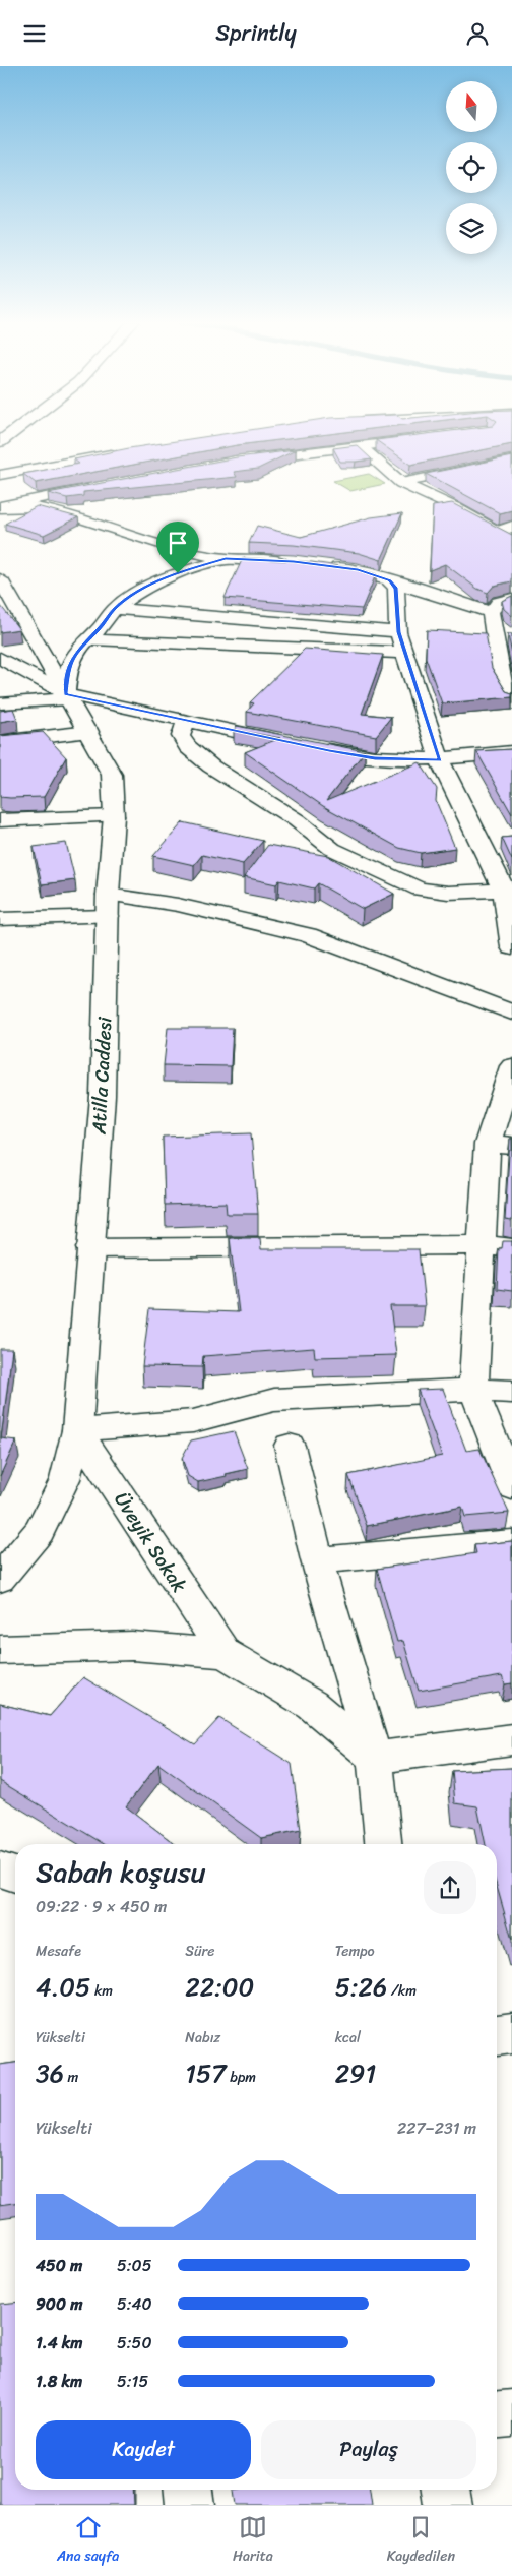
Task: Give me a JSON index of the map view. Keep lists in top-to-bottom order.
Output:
{
  "streets": {
    "street": ["Atilla Caddesi", "Üveyik Sokak"]
  },
  "crossings": [
    ["Atilla Caddesi", "Üveyik Sokak"]
  ],
  "north": "top",
  "page": {
    "header": "Sprintly",
    "heading": ["Sabah koşusu", "09:22 · 9 × 450 m"],
    "stats": [
      ["Mesafe", "4.05 km"],
      ["Süre", "22:00"],
      ["Tempo", "5:26 /km"],
      ["Yükselti", "36 m"],
      ["Nabız", "157 bpm"],
      ["kcal", "291"]
    ],
    "chart": ["Yükselti", "227–231 m"],
    "list": [
      {
        "name": "450 m",
        "note": "5:05"
      },
      {
        "name": "900 m",
        "note": "5:40"
      },
      {
        "name": "1.4 km",
        "note": "5:50"
      },
      {
        "name": "1.8 km",
        "note": "5:15"
      }
    ],
    "buttons": ["Kaydet", "Paylaş"],
    "tabs": ["Ana sayfa", "Harita", "Kaydedilen"]
  }
}
